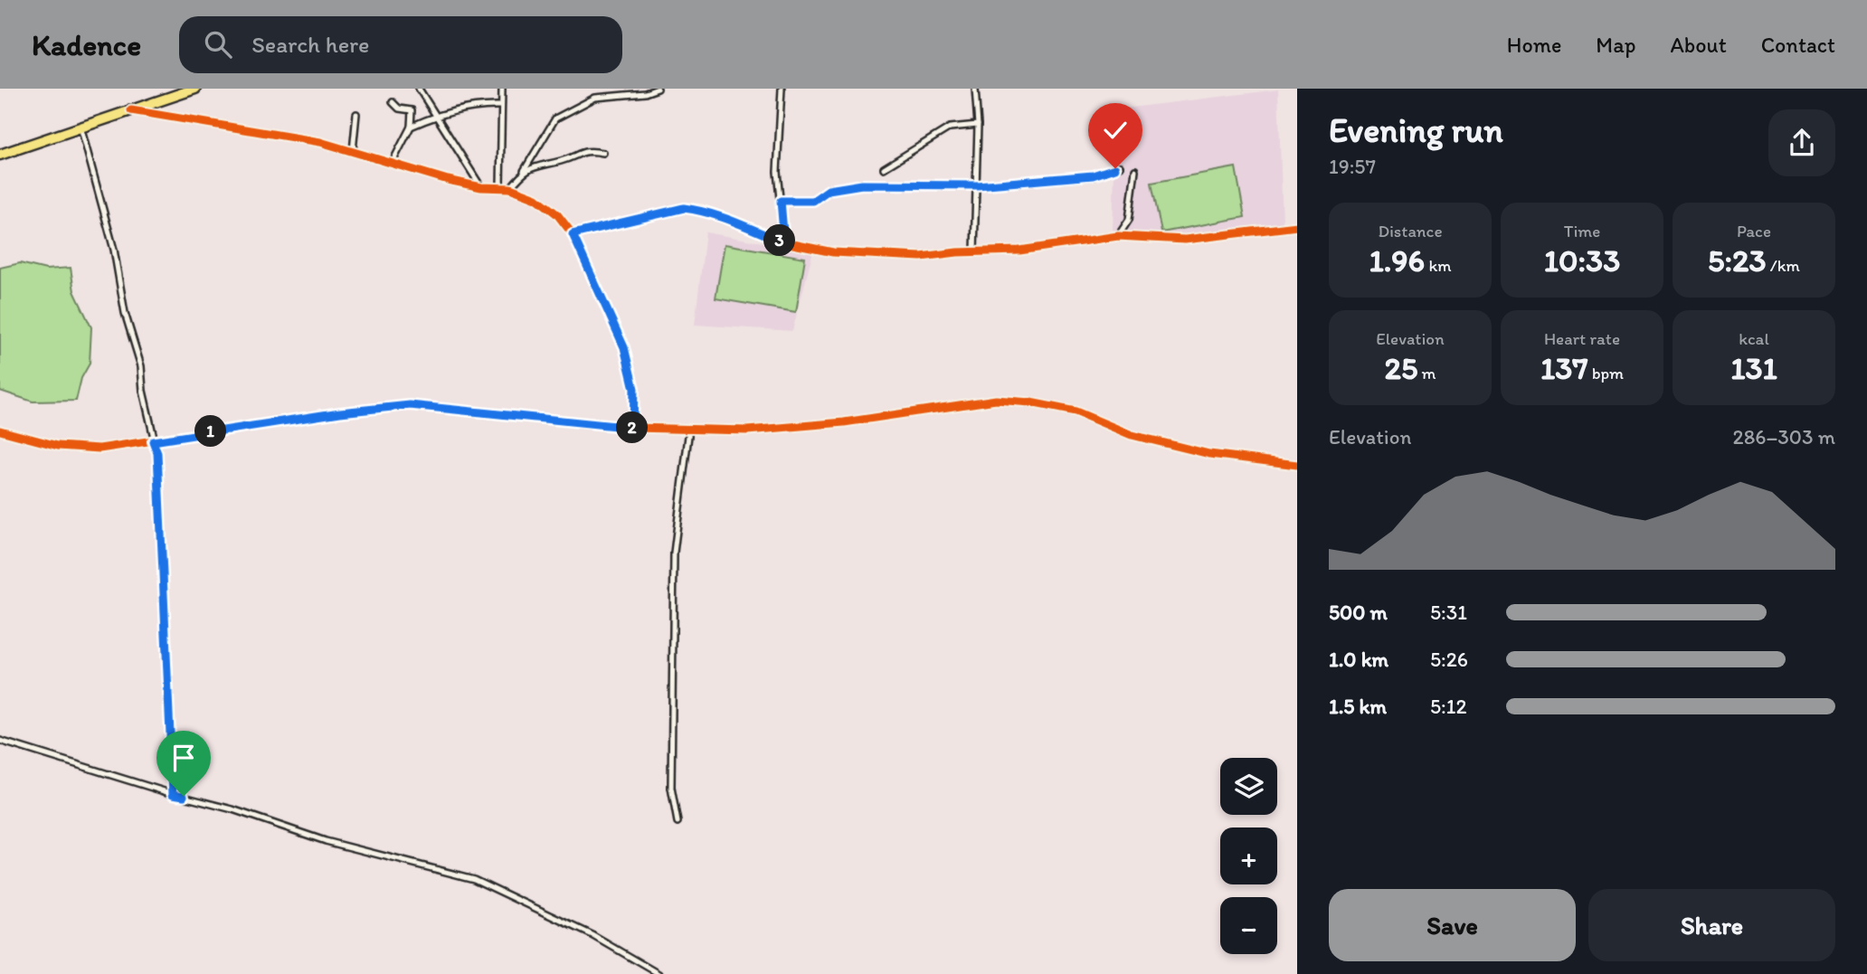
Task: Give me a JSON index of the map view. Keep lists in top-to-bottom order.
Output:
{
  "page": {
    "header": "Kadence",
    "search": "Search here",
    "nav": [
      "Home",
      "Map",
      "About",
      "Contact"
    ],
    "heading": ["Evening run", "19:57"],
    "stats": [
      ["Distance", "1.96 km"],
      ["Time", "10:33"],
      ["Pace", "5:23 /km"],
      ["Elevation", "25 m"],
      ["Heart rate", "137 bpm"],
      ["kcal", "131"]
    ],
    "pins": ["3", "2", "1"],
    "chart": ["Elevation", "286–303 m"],
    "list": [
      {
        "name": "500 m",
        "note": "5:31"
      },
      {
        "name": "1.0 km",
        "note": "5:26"
      },
      {
        "name": "1.5 km",
        "note": "5:12"
      }
    ],
    "map_buttons": ["+", "−"],
    "buttons": ["Save", "Share"]
  }
}
